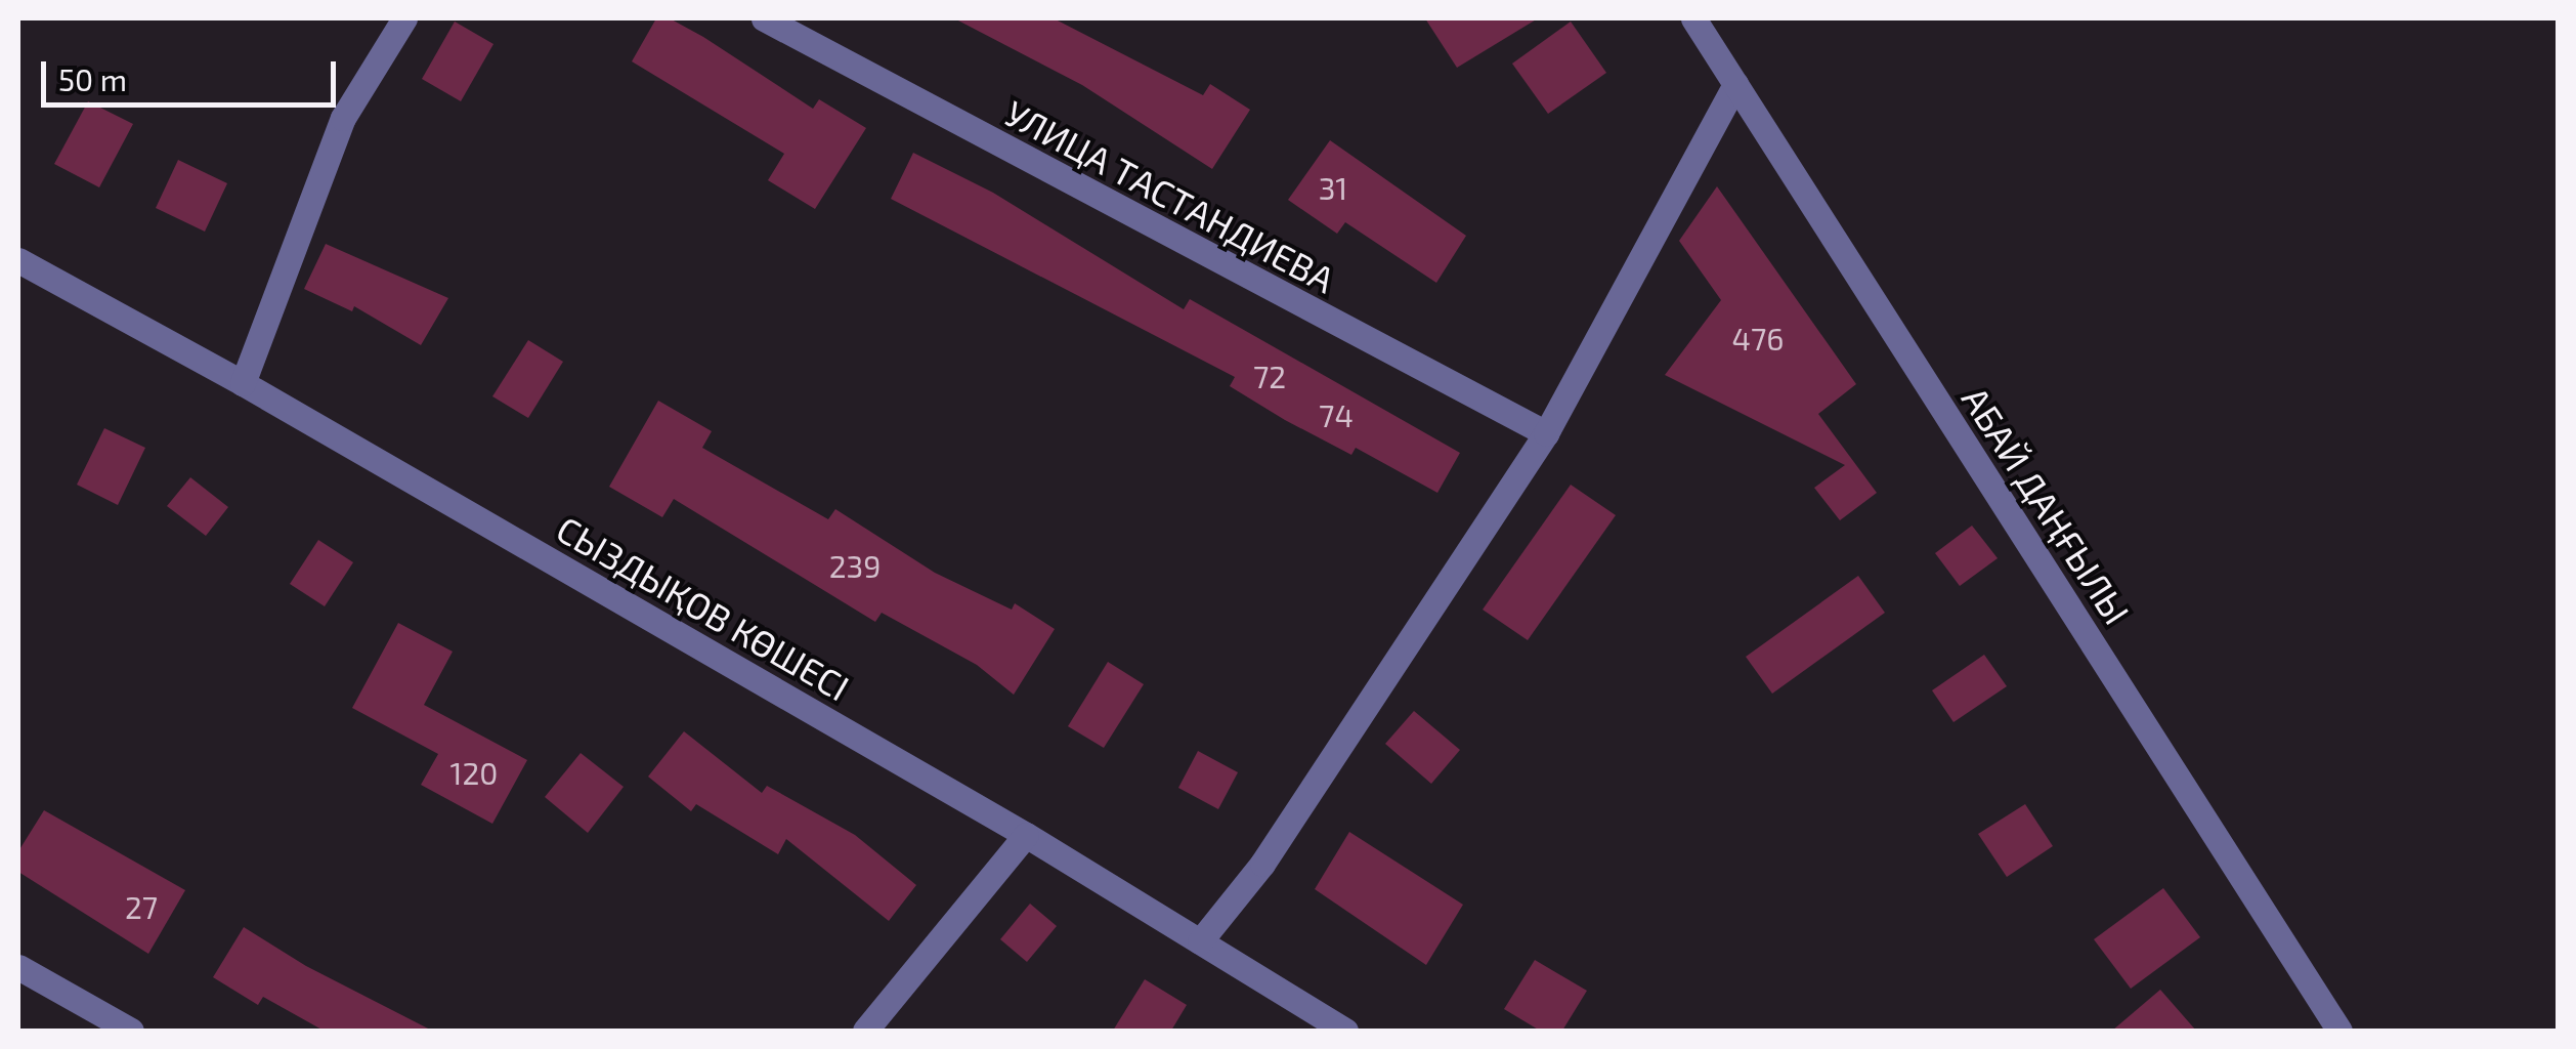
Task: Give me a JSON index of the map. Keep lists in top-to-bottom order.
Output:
{
  "streets": {
    "street": ["УЛИЦА ТАСТАНДИЕВА", "АБАЙ ДАҢҒЫЛЫ", "СЫЗДЫҚОВ КӨШЕСІ"]
  },
  "house_numbers": [
    "31",
    "476",
    "72",
    "74",
    "239",
    "120",
    "27"
  ],
  "scale_bar": "50 m"
}
